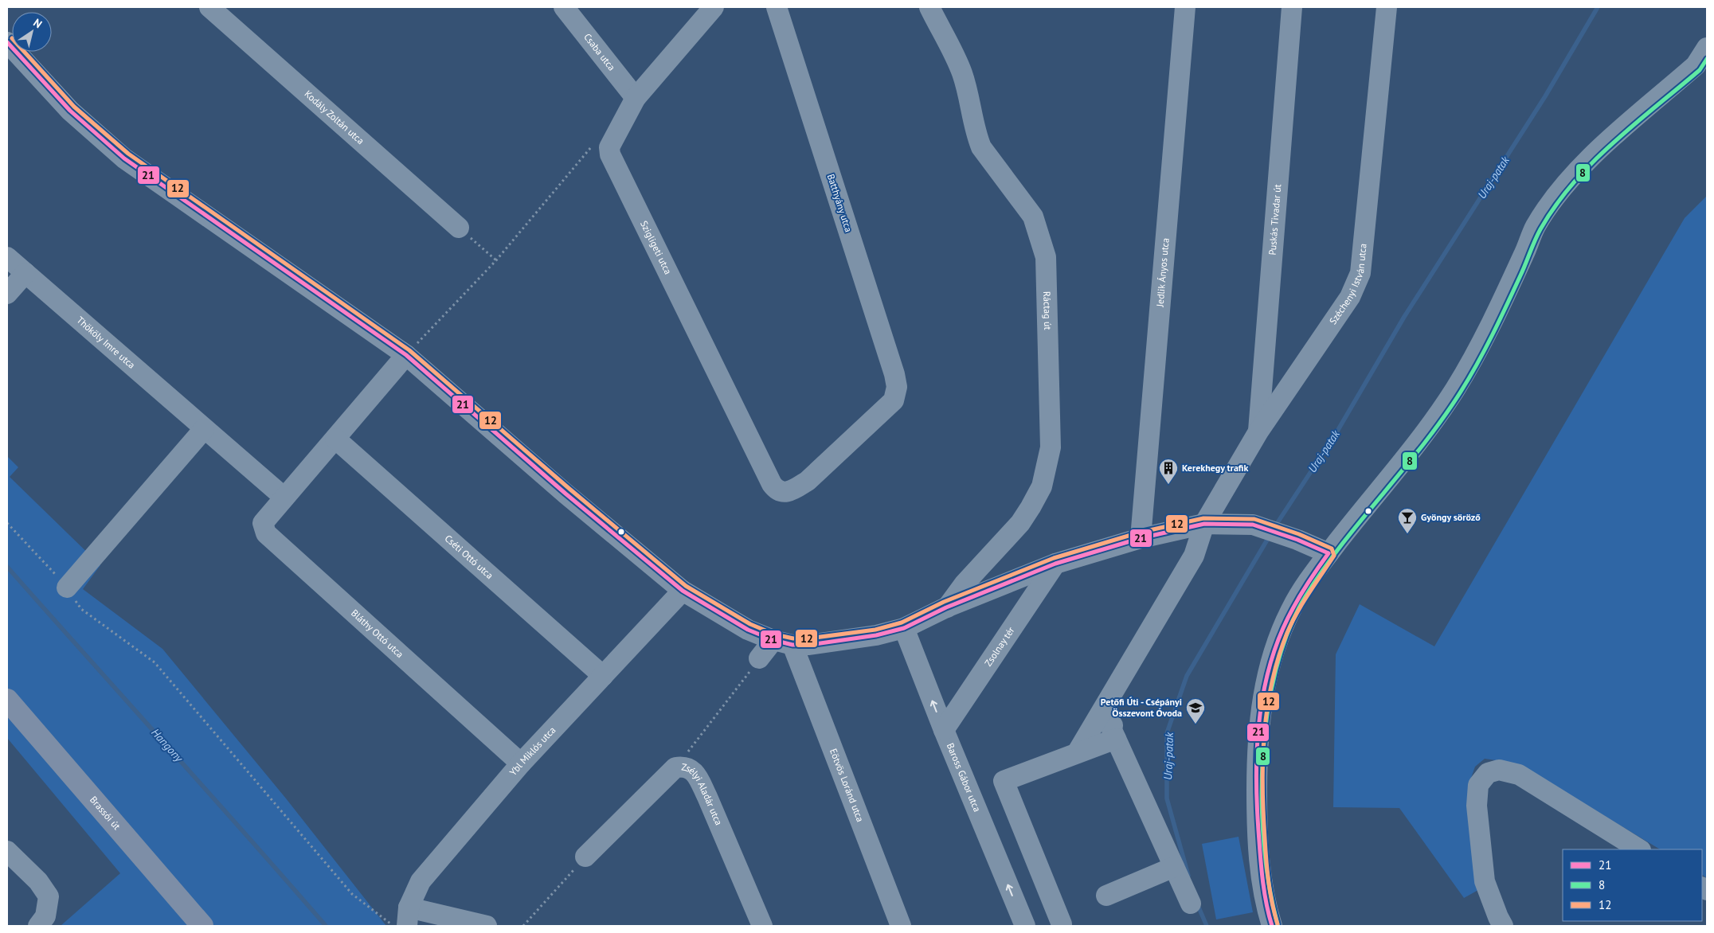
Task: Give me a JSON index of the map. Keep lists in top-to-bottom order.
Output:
{
  "streets": {
    "main road": ["Brassói út"],
    "street": [
      "Csaba utca",
      "Kodály Zoltán utca",
      "Batthyány utca",
      "Puskás Tivadar út",
      "Szigligeti utca",
      "Jedlik Ányos utca",
      "Széchenyi István utca",
      "Ráctag út",
      "Thököly Imre utca",
      "Cséti Ottó utca",
      "Bláthy Ottó utca",
      "Zsolnay tér",
      "Ybl Miklós utca",
      "Baross Gábor utca",
      "Eötvös Loránd utca",
      "Zsélyi Aladár utca"
    ]
  },
  "crossings": [
    ["Csaba utca", "Szigligeti utca"],
    ["Batthyány utca", "Szigligeti utca"],
    ["Puskás Tivadar út", "Széchenyi István utca"],
    ["Thököly Imre utca", "Bláthy Ottó utca"],
    ["Cséti Ottó utca", "Ybl Miklós utca"],
    ["Bláthy Ottó utca", "Ybl Miklós utca"],
    ["Zsolnay tér", "Baross Gábor utca"]
  ],
  "water": ["Uraj-patak", "Hangony"],
  "places": {
    "building": ["Kerekhegy trafik"],
    "bar": ["Gyöngy söröző"],
    "school or university": ["Petőfi Úti - Csépányi Összevont Óvoda"]
  },
  "lines": ["transit line 21", "transit line 12", "transit line 8"],
  "legend": ["21", "8", "12"],
  "north": "top right"
}
